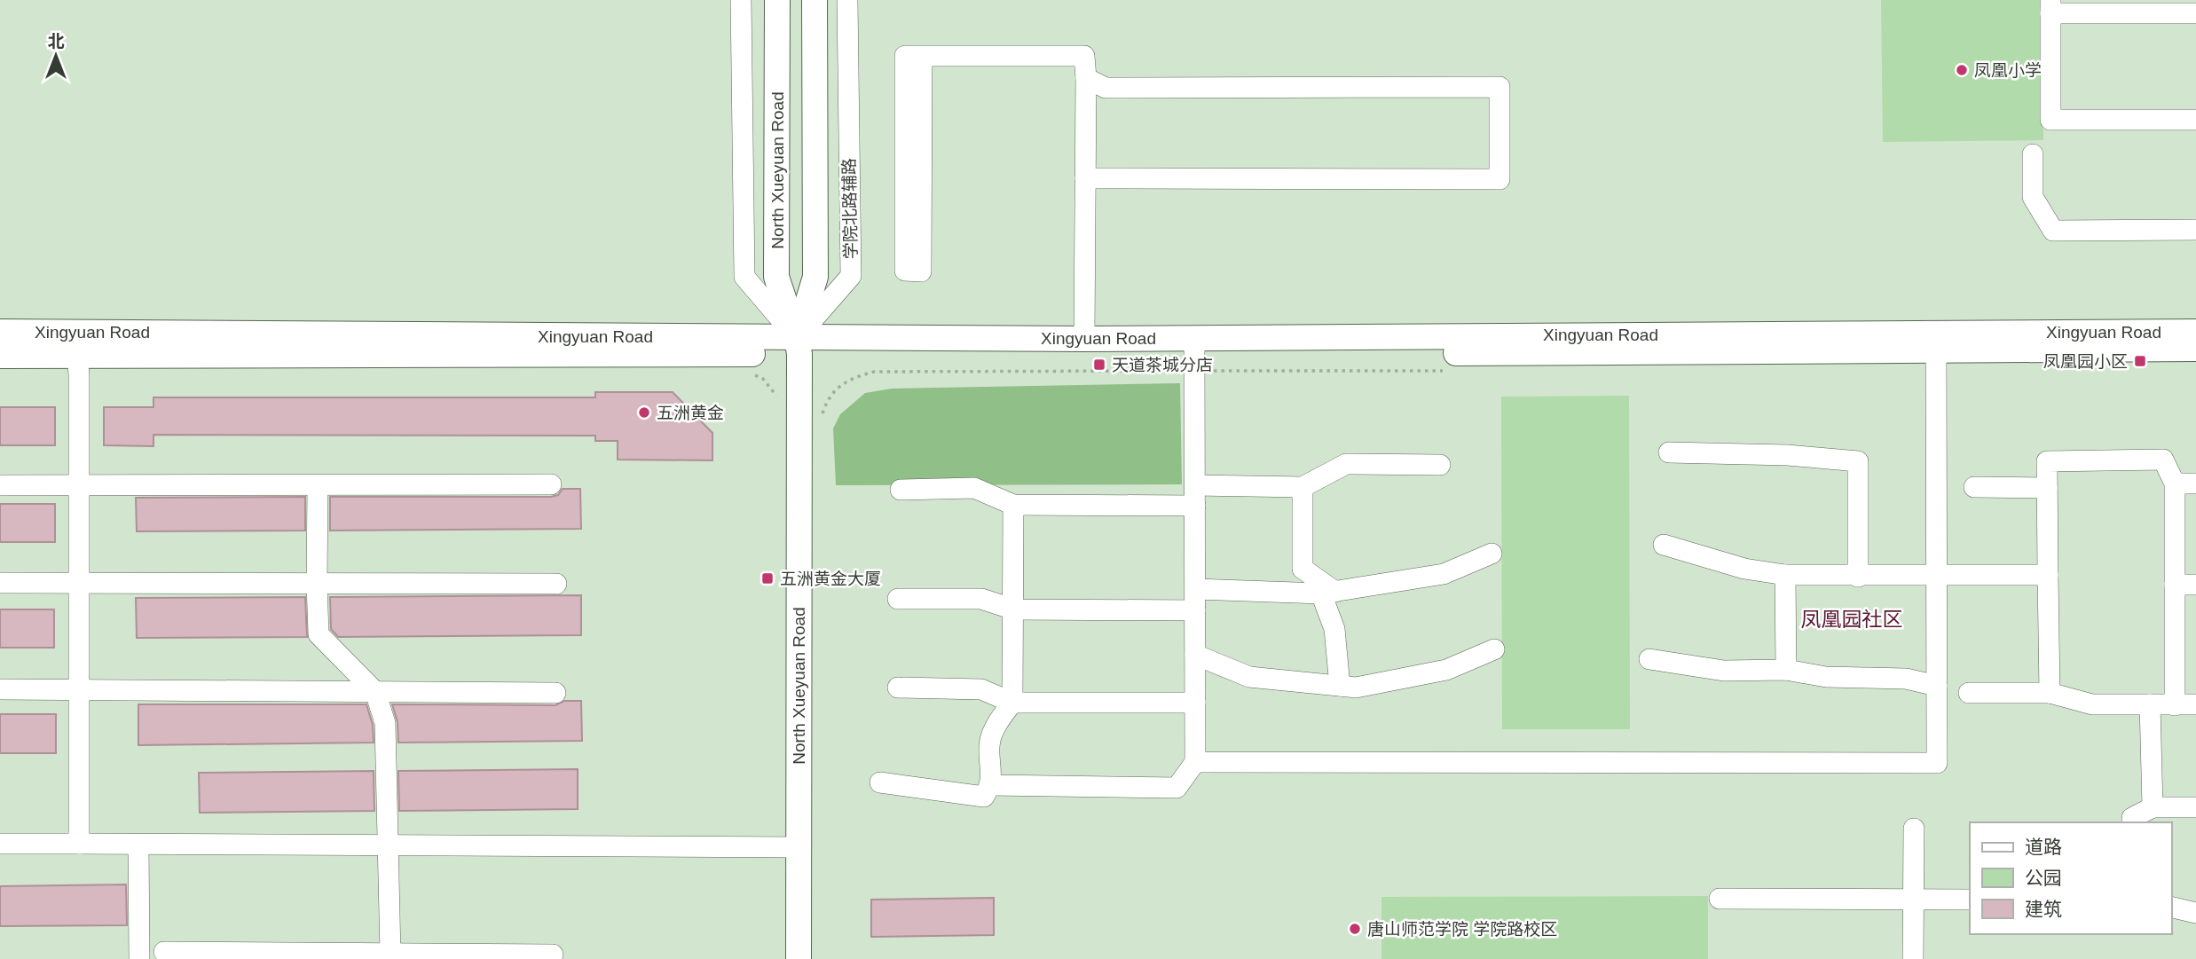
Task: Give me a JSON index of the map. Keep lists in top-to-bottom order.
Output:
{
  "streets": {
    "main road": ["North Xueyuan Road", "Xingyuan Road"],
    "street": ["学院北路辅路"]
  },
  "crossings": [
    ["North Xueyuan Road", "学院北路辅路"],
    ["North Xueyuan Road", "Xingyuan Road"],
    ["学院北路辅路", "Xingyuan Road"]
  ],
  "districts": ["凤凰园社区"],
  "places": {
    "other": ["凤凰小学", "五洲黄金", "唐山师范学院 学院路校区"],
    "transit": ["凤凰园小区", "天道茶城分店", "五洲黄金大厦"]
  },
  "legend": ["道路", "公园", "建筑"],
  "north": "top"
}
